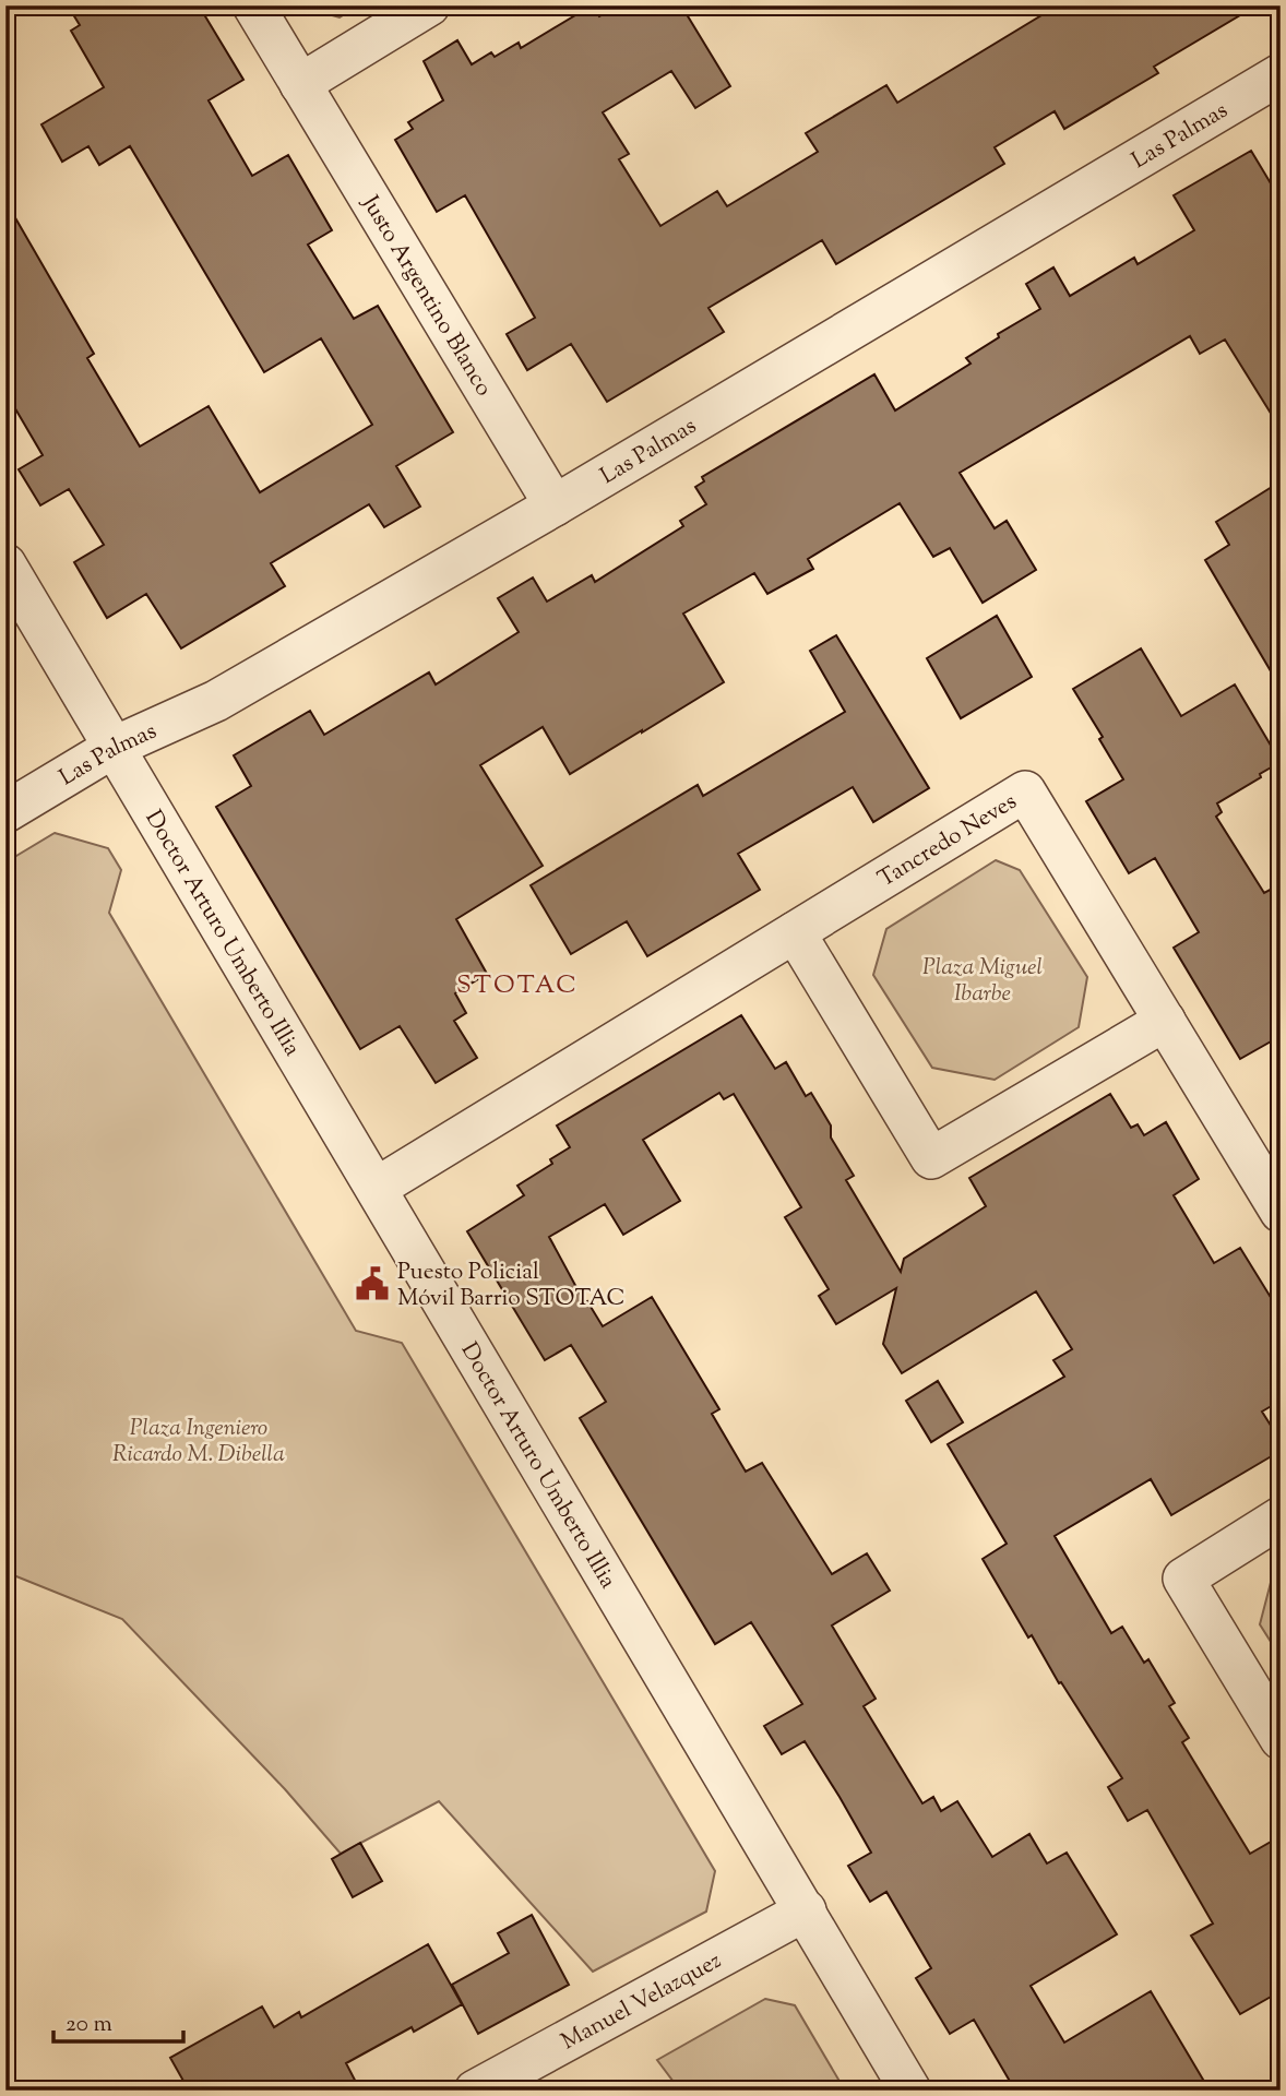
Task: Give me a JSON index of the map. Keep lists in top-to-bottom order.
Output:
{
  "streets": {
    "street": [
      "Las Palmas",
      "Justo Argentino Blanco",
      "Tancredo Neves",
      "Doctor Arturo Umberto Illia",
      "Manuel Velazquez"
    ]
  },
  "crossings": [
    ["Las Palmas", "Justo Argentino Blanco"],
    ["Las Palmas", "Doctor Arturo Umberto Illia"],
    ["Tancredo Neves", "Doctor Arturo Umberto Illia"],
    ["Doctor Arturo Umberto Illia", "Manuel Velazquez"]
  ],
  "districts": ["STOTAC"],
  "parks": ["Plaza Miguel Ibarbe", "Plaza Ingeniero Ricardo M. Dibella"],
  "places": {
    "public building": ["Puesto Policial Móvil Barrio STOTAC"]
  },
  "scale_bar": "20 m"
}
